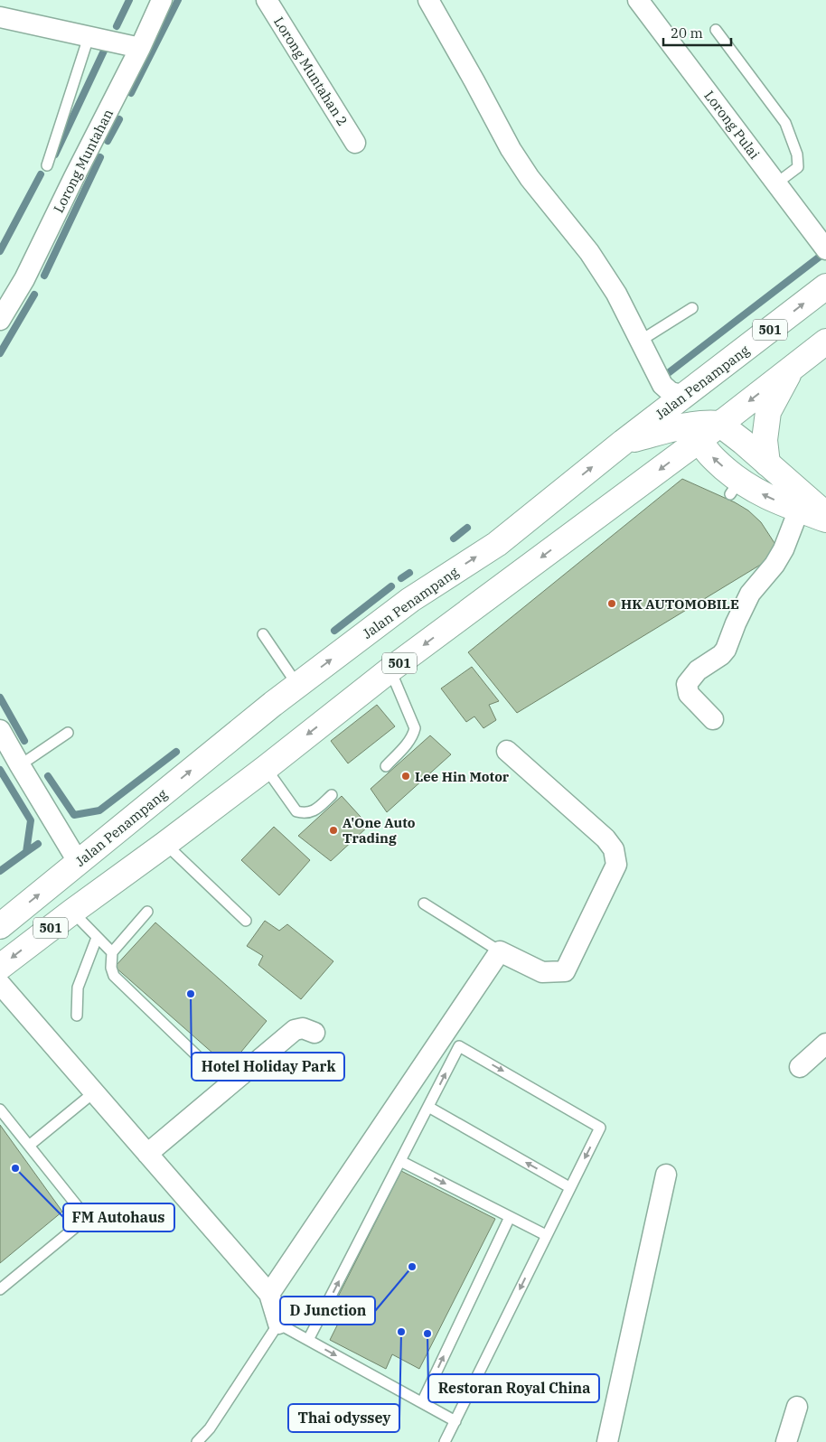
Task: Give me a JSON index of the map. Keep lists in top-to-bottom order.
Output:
{
  "streets": {
    "main road": ["501", "Jalan Penampang"],
    "street": ["Lorong Muntahan 2", "Lorong Pulai", "Lorong Muntahan"]
  },
  "places": [
    "HK AUTOMOBILE",
    "Lee Hin Motor",
    "A'One Auto Trading",
    "Hotel Holiday Park",
    "FM Autohaus",
    "D Junction",
    "Thai odyssey",
    "Restoran Royal China"
  ],
  "scale_bar": "20 m"
}
